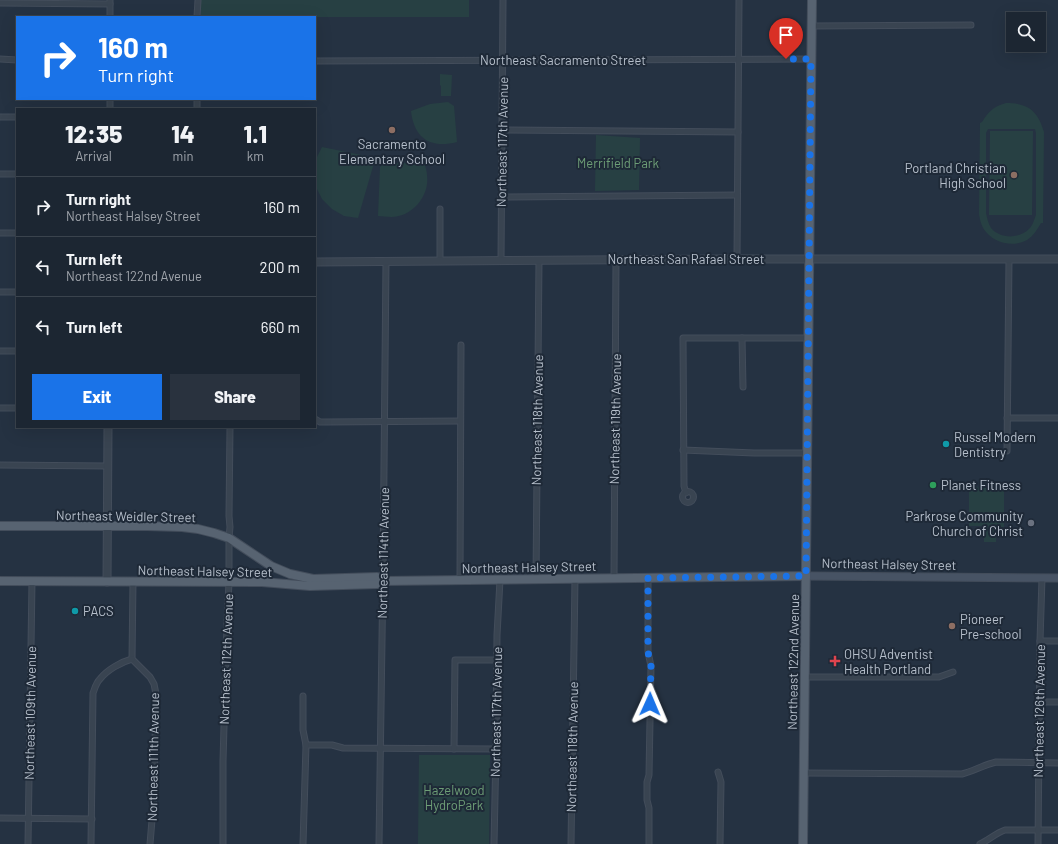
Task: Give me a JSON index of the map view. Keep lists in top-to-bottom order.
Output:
{
  "streets": {
    "main road": ["Northeast Weidler Street", "Northeast Halsey Street", "Northeast 122nd Avenue"],
    "street": [
      "Northeast Sacramento Street",
      "Northeast 117th Avenue",
      "Northeast San Rafael Street",
      "Northeast 119th Avenue",
      "Northeast 118th Avenue",
      "Northeast 114th Avenue",
      "Northeast 112th Avenue",
      "Northeast 126th Avenue",
      "Northeast 109th Avenue",
      "Northeast 111th Avenue"
    ]
  },
  "crossings": [
    ["Northeast Sacramento Street", "Northeast 117th Avenue"],
    ["Northeast Sacramento Street", "Northeast 122nd Avenue"],
    ["Northeast 117th Avenue", "Northeast San Rafael Street"],
    ["Northeast 117th Avenue", "Northeast Halsey Street"],
    ["Northeast San Rafael Street", "Northeast 119th Avenue"],
    ["Northeast San Rafael Street", "Northeast 118th Avenue"],
    ["Northeast San Rafael Street", "Northeast 114th Avenue"],
    ["Northeast San Rafael Street", "Northeast 122nd Avenue"],
    ["Northeast 119th Avenue", "Northeast Halsey Street"],
    ["Northeast 118th Avenue", "Northeast Halsey Street"],
    ["Northeast Weidler Street", "Northeast 114th Avenue"],
    ["Northeast Weidler Street", "Northeast Halsey Street"],
    ["Northeast Weidler Street", "Northeast 112th Avenue"],
    ["Northeast 114th Avenue", "Northeast Halsey Street"],
    ["Northeast Halsey Street", "Northeast 112th Avenue"],
    ["Northeast Halsey Street", "Northeast 122nd Avenue"],
    ["Northeast Halsey Street", "Northeast 126th Avenue"],
    ["Northeast Halsey Street", "Northeast 109th Avenue"]
  ],
  "parks": ["Merrifield Park", "Hazelwood HydroPark"],
  "places": {
    "other": [
      "Sacramento Elementary School",
      "Portland Christian High School",
      "Russel Modern Dentistry",
      "Planet Fitness",
      "Parkrose Community Church of Christ",
      "PACS",
      "Pioneer Pre-school"
    ],
    "health": ["OHSU Adventist Health Portland"]
  },
  "page": {
    "turn": ["160 m", "Turn right"],
    "eta": [
      "12:35",
      "Arrival",
      "14",
      "min",
      "1.1",
      "km"
    ],
    "list": [
      {
        "name": "Turn right",
        "note": "Northeast Halsey Street",
        "value": "160 m"
      },
      {
        "name": "Turn left",
        "note": "Northeast 122nd Avenue",
        "value": "200 m"
      },
      {
        "name": "Turn left",
        "value": "660 m"
      }
    ],
    "buttons": ["Exit", "Share"]
  }
}
